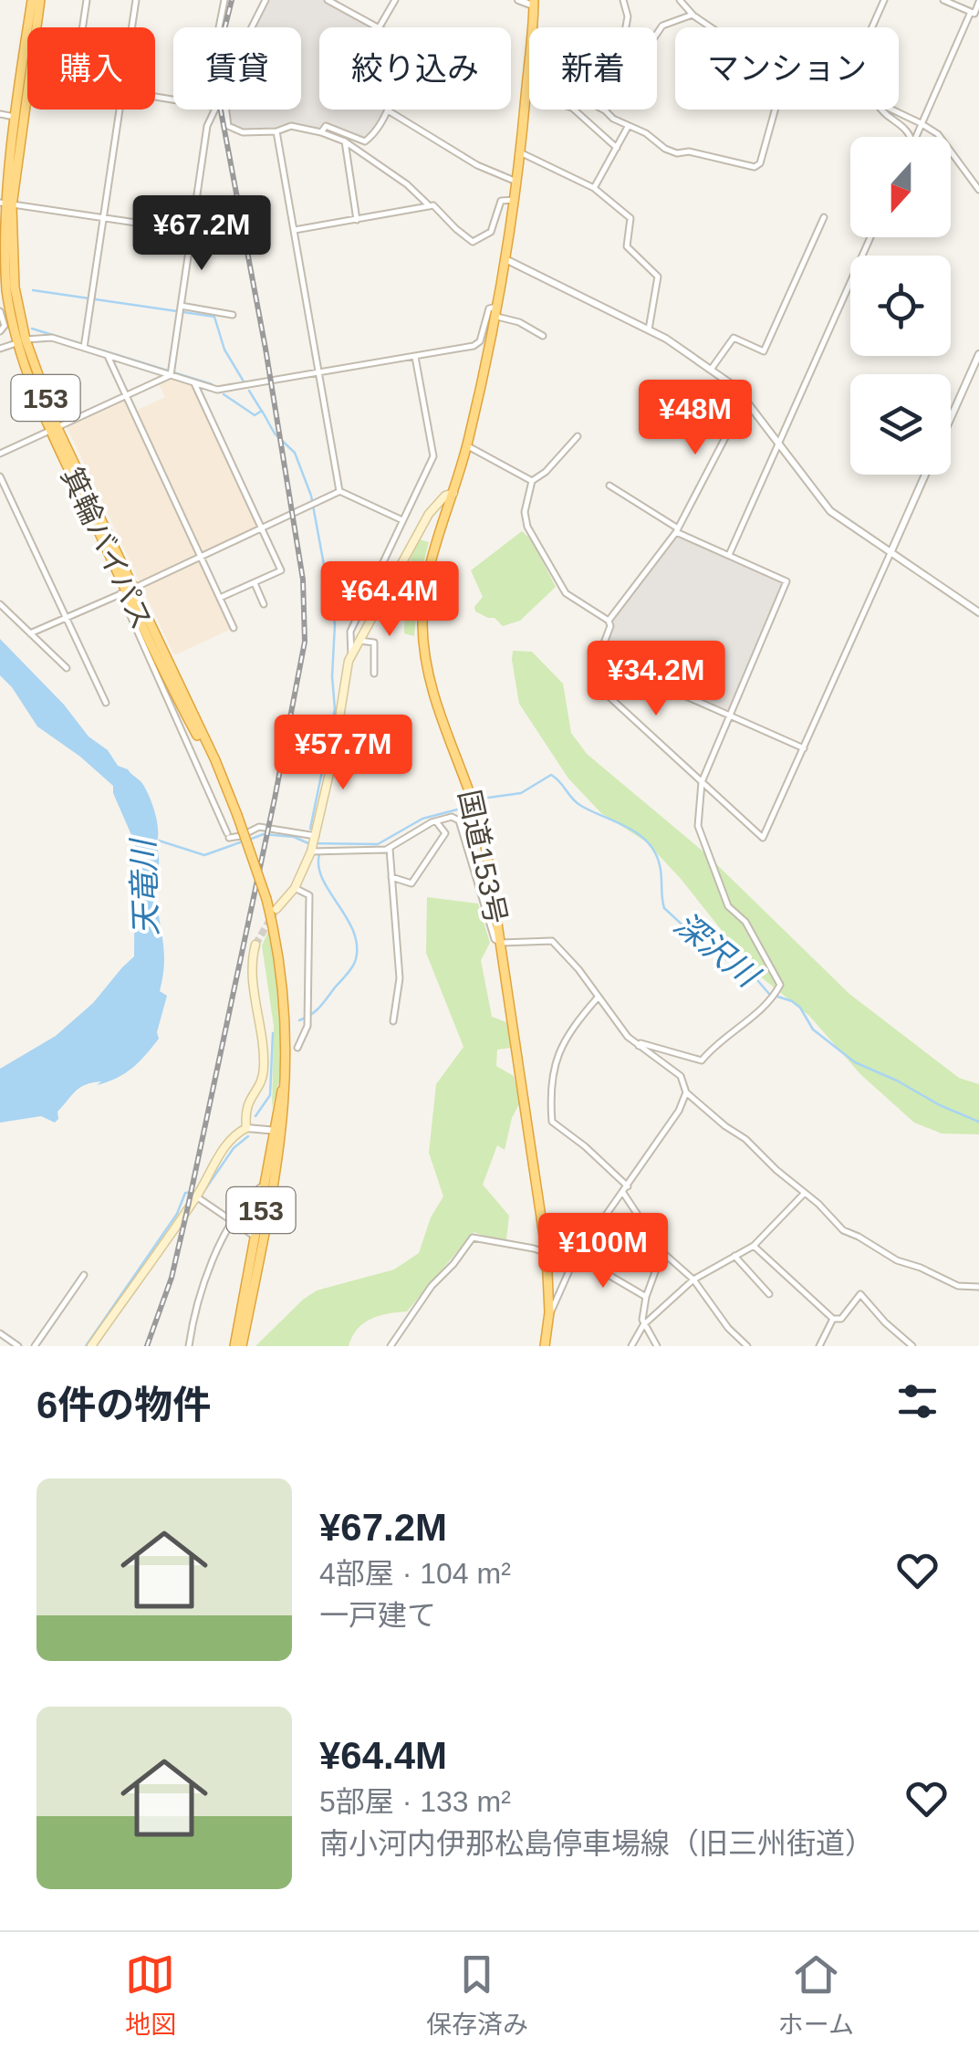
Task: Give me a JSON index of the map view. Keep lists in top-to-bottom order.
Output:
{
  "streets": {
    "highway": ["153", "箕輪バイパス", "国道153号"]
  },
  "water": ["天竜川", "深沢川"],
  "north": "bottom",
  "page": {
    "chip": [
      "購入",
      "賃貸",
      "絞り込み",
      "新着",
      "マンション"
    ],
    "price": [
      "¥67.2M",
      "¥48M",
      "¥64.4M",
      "¥34.2M",
      "¥57.7M",
      "¥100M"
    ],
    "heading": "6件の物件",
    "list": [
      {
        "name": "¥67.2M",
        "note": "4部屋 · 104 m² · 一戸建て"
      },
      {
        "name": "¥64.4M",
        "note": "5部屋 · 133 m² · 南小河内伊那松島停車場線（旧三州街道）"
      }
    ],
    "tabs": ["地図", "保存済み", "ホーム"]
  }
}
